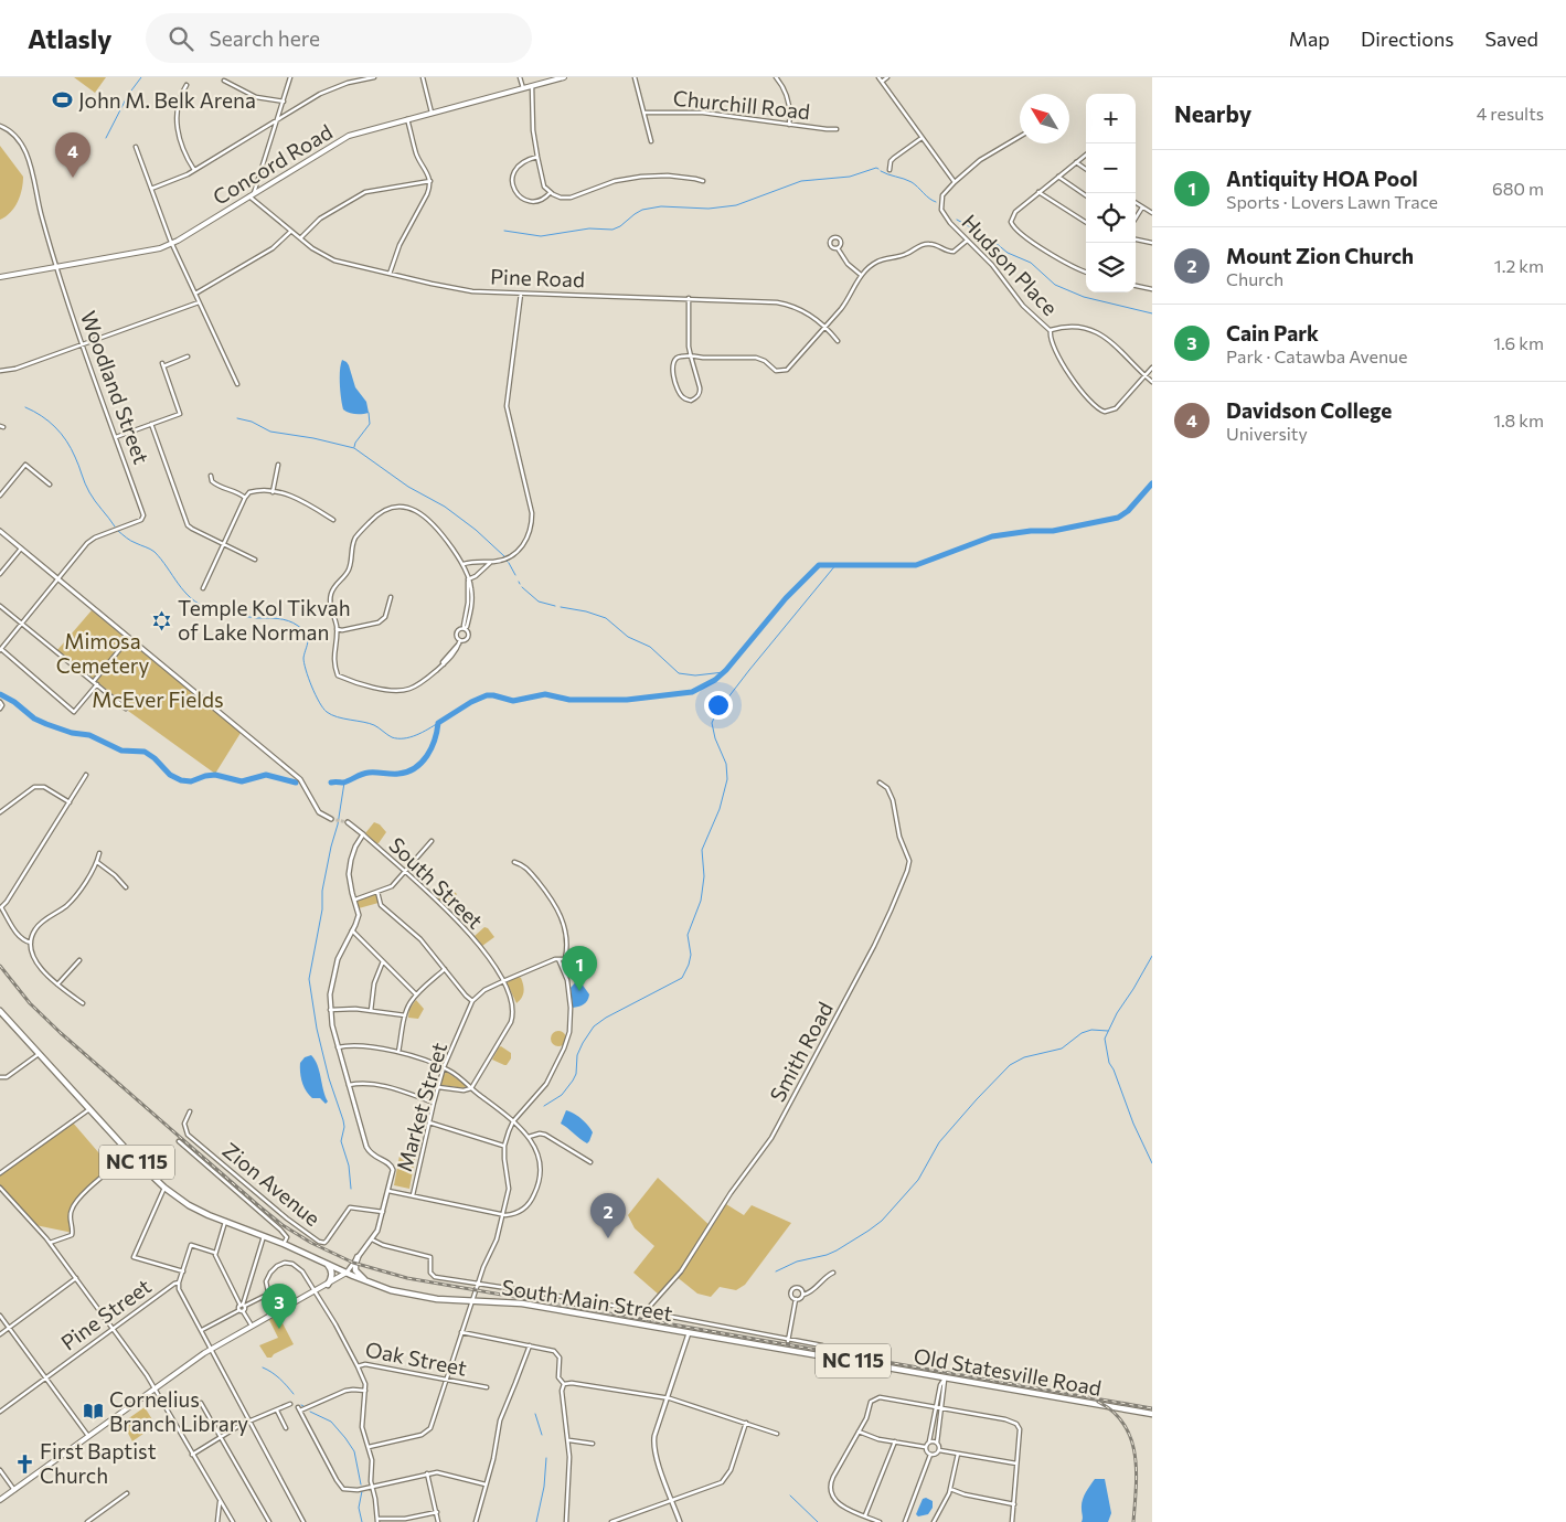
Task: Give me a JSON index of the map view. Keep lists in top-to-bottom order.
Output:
{
  "streets": {
    "main road": [
      "Concord Road",
      "NC 115",
      "South Main Street",
      "Old Statesville Road"
    ],
    "street": [
      "Churchill Road",
      "Hudson Place",
      "Pine Road",
      "Woodland Street",
      "South Street",
      "Smith Road",
      "Market Street",
      "Zion Avenue",
      "Pine Street",
      "Oak Street"
    ]
  },
  "crossings": [
    ["Concord Road", "Pine Road"],
    ["Concord Road", "Woodland Street"],
    ["NC 115", "South Main Street"],
    ["South Main Street", "Old Statesville Road"]
  ],
  "parks": ["Mimosa Cemetery", "McEver Fields"],
  "places": {
    "sports": ["John M. Belk Arena"],
    "synagogue": ["Temple Kol Tikvah of Lake Norman"],
    "library": ["Cornelius Branch Library"],
    "church": ["First Baptist Church"]
  },
  "north": "top left",
  "page": {
    "header": "Atlasly",
    "search": "Search here",
    "nav": ["Map", "Directions", "Saved"],
    "heading": ["Nearby", "4 results"],
    "map_buttons": ["+", "−"],
    "pins": [
      "4",
      "1",
      "2",
      "3"
    ],
    "list": [
      {
        "mark": "1",
        "name": "Antiquity HOA Pool",
        "note": "Sports · Lovers Lawn Trace",
        "value": "680 m"
      },
      {
        "mark": "2",
        "name": "Mount Zion Church",
        "note": "Church",
        "value": "1.2 km"
      },
      {
        "mark": "3",
        "name": "Cain Park",
        "note": "Park · Catawba Avenue",
        "value": "1.6 km"
      },
      {
        "mark": "4",
        "name": "Davidson College",
        "note": "University",
        "value": "1.8 km"
      }
    ]
  }
}
